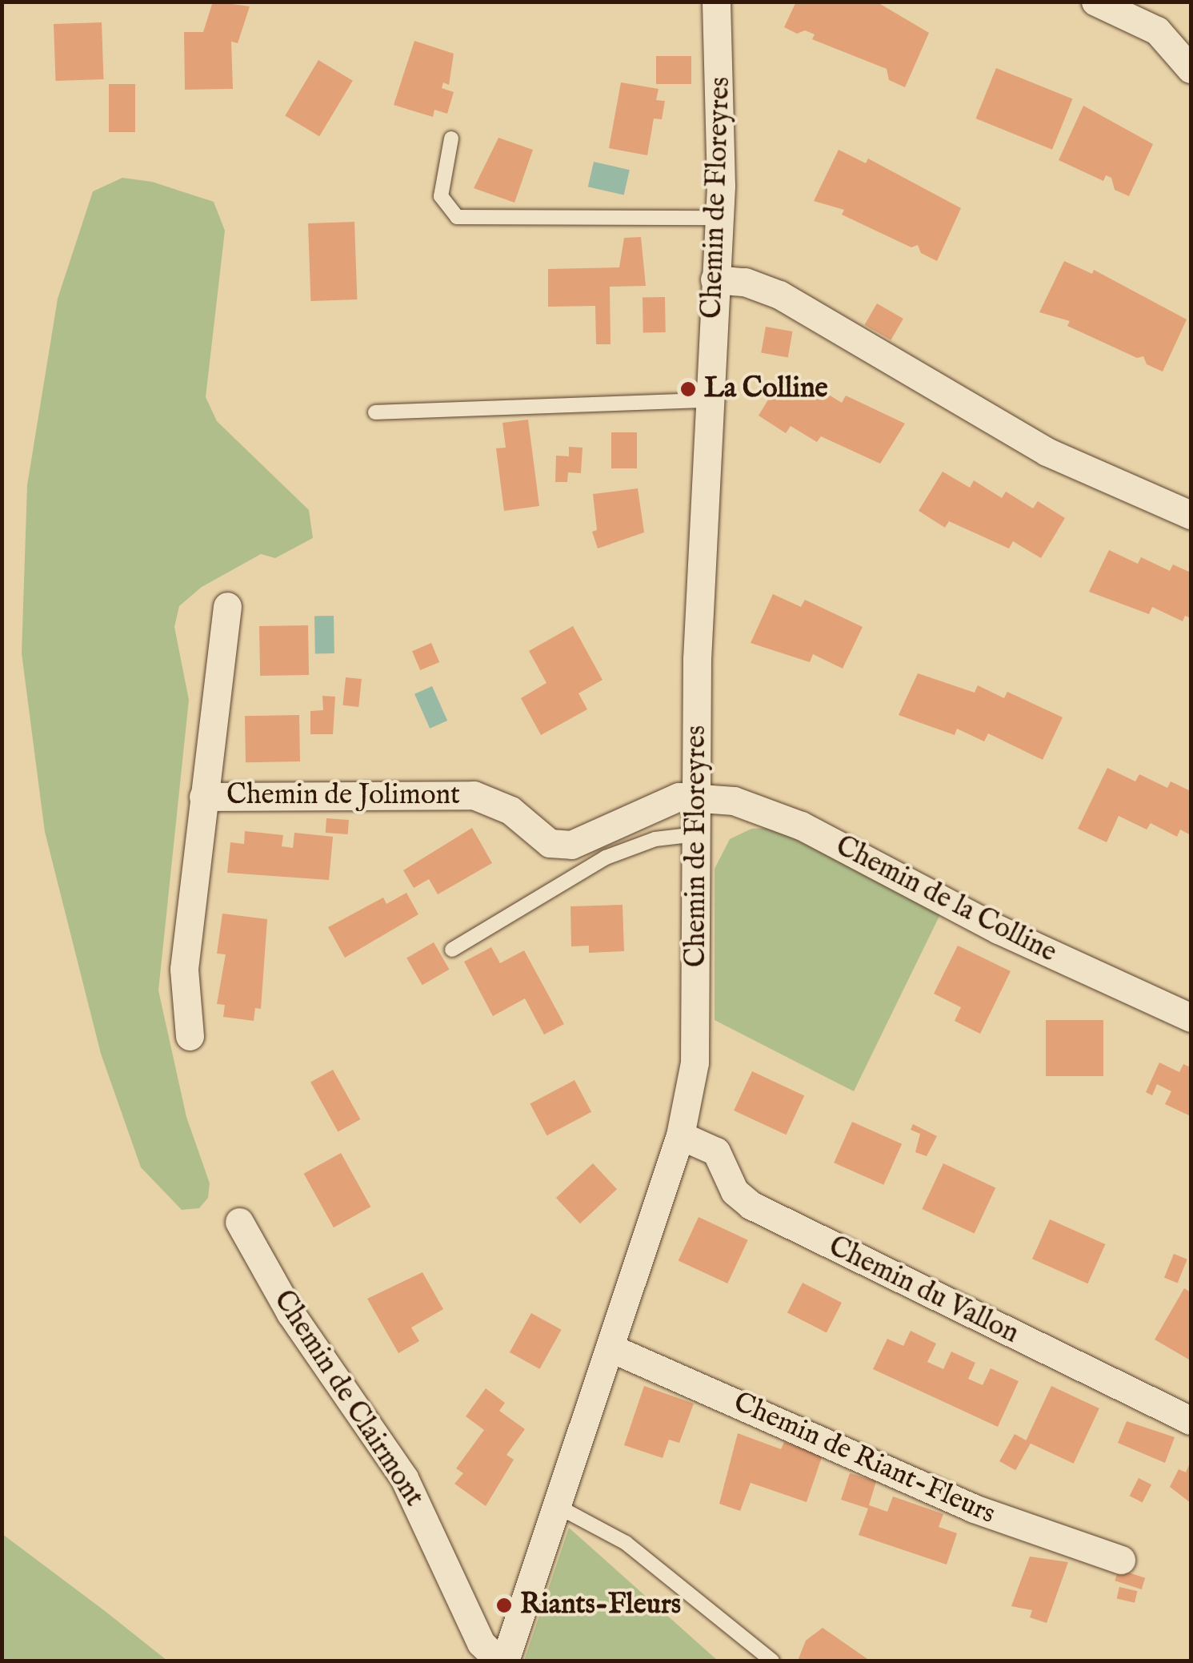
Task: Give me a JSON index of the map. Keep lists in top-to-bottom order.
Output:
{
  "streets": {
    "street": [
      "Chemin de Floreyres",
      "Chemin de Jolimont",
      "Chemin de la Colline",
      "Chemin du Vallon",
      "Chemin de Clairmont",
      "Chemin de Riant-Fleurs"
    ]
  },
  "crossings": [
    ["Chemin de Floreyres", "Chemin de Jolimont"],
    ["Chemin de Floreyres", "Chemin de la Colline"],
    ["Chemin de Floreyres", "Chemin du Vallon"],
    ["Chemin de Floreyres", "Chemin de Clairmont"],
    ["Chemin de Floreyres", "Chemin de Riant-Fleurs"],
    ["Chemin de Jolimont", "Chemin de la Colline"]
  ],
  "places": ["La Colline", "Riants-Fleurs"]
}
